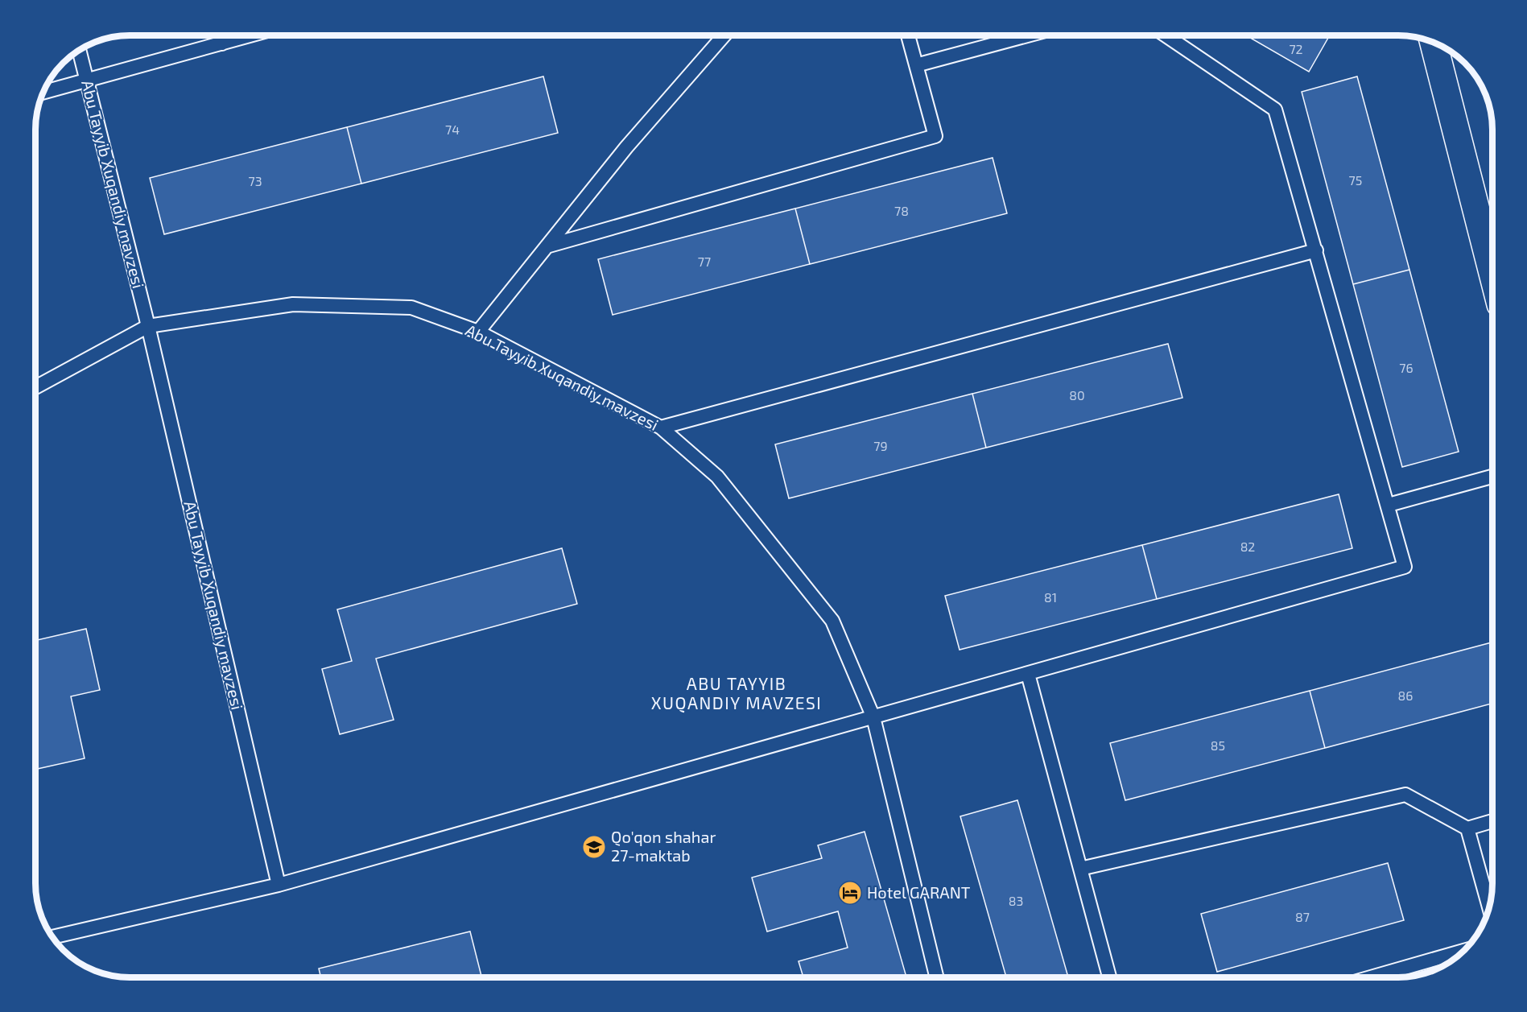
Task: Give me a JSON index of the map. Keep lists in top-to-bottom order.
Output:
{
  "streets": {
    "lane": ["Abu Tayyib Xuqandiy mavzesi"]
  },
  "districts": ["ABU TAYYIB XUQANDIY MAVZESI"],
  "places": {
    "school or university": ["Qo'qon shahar 27-maktab"],
    "hotel": ["Hotel GARANT"]
  },
  "house_numbers": [
    "72",
    "74",
    "75",
    "73",
    "78",
    "77",
    "76",
    "80",
    "79",
    "82",
    "81",
    "86",
    "85",
    "83",
    "87"
  ]
}
